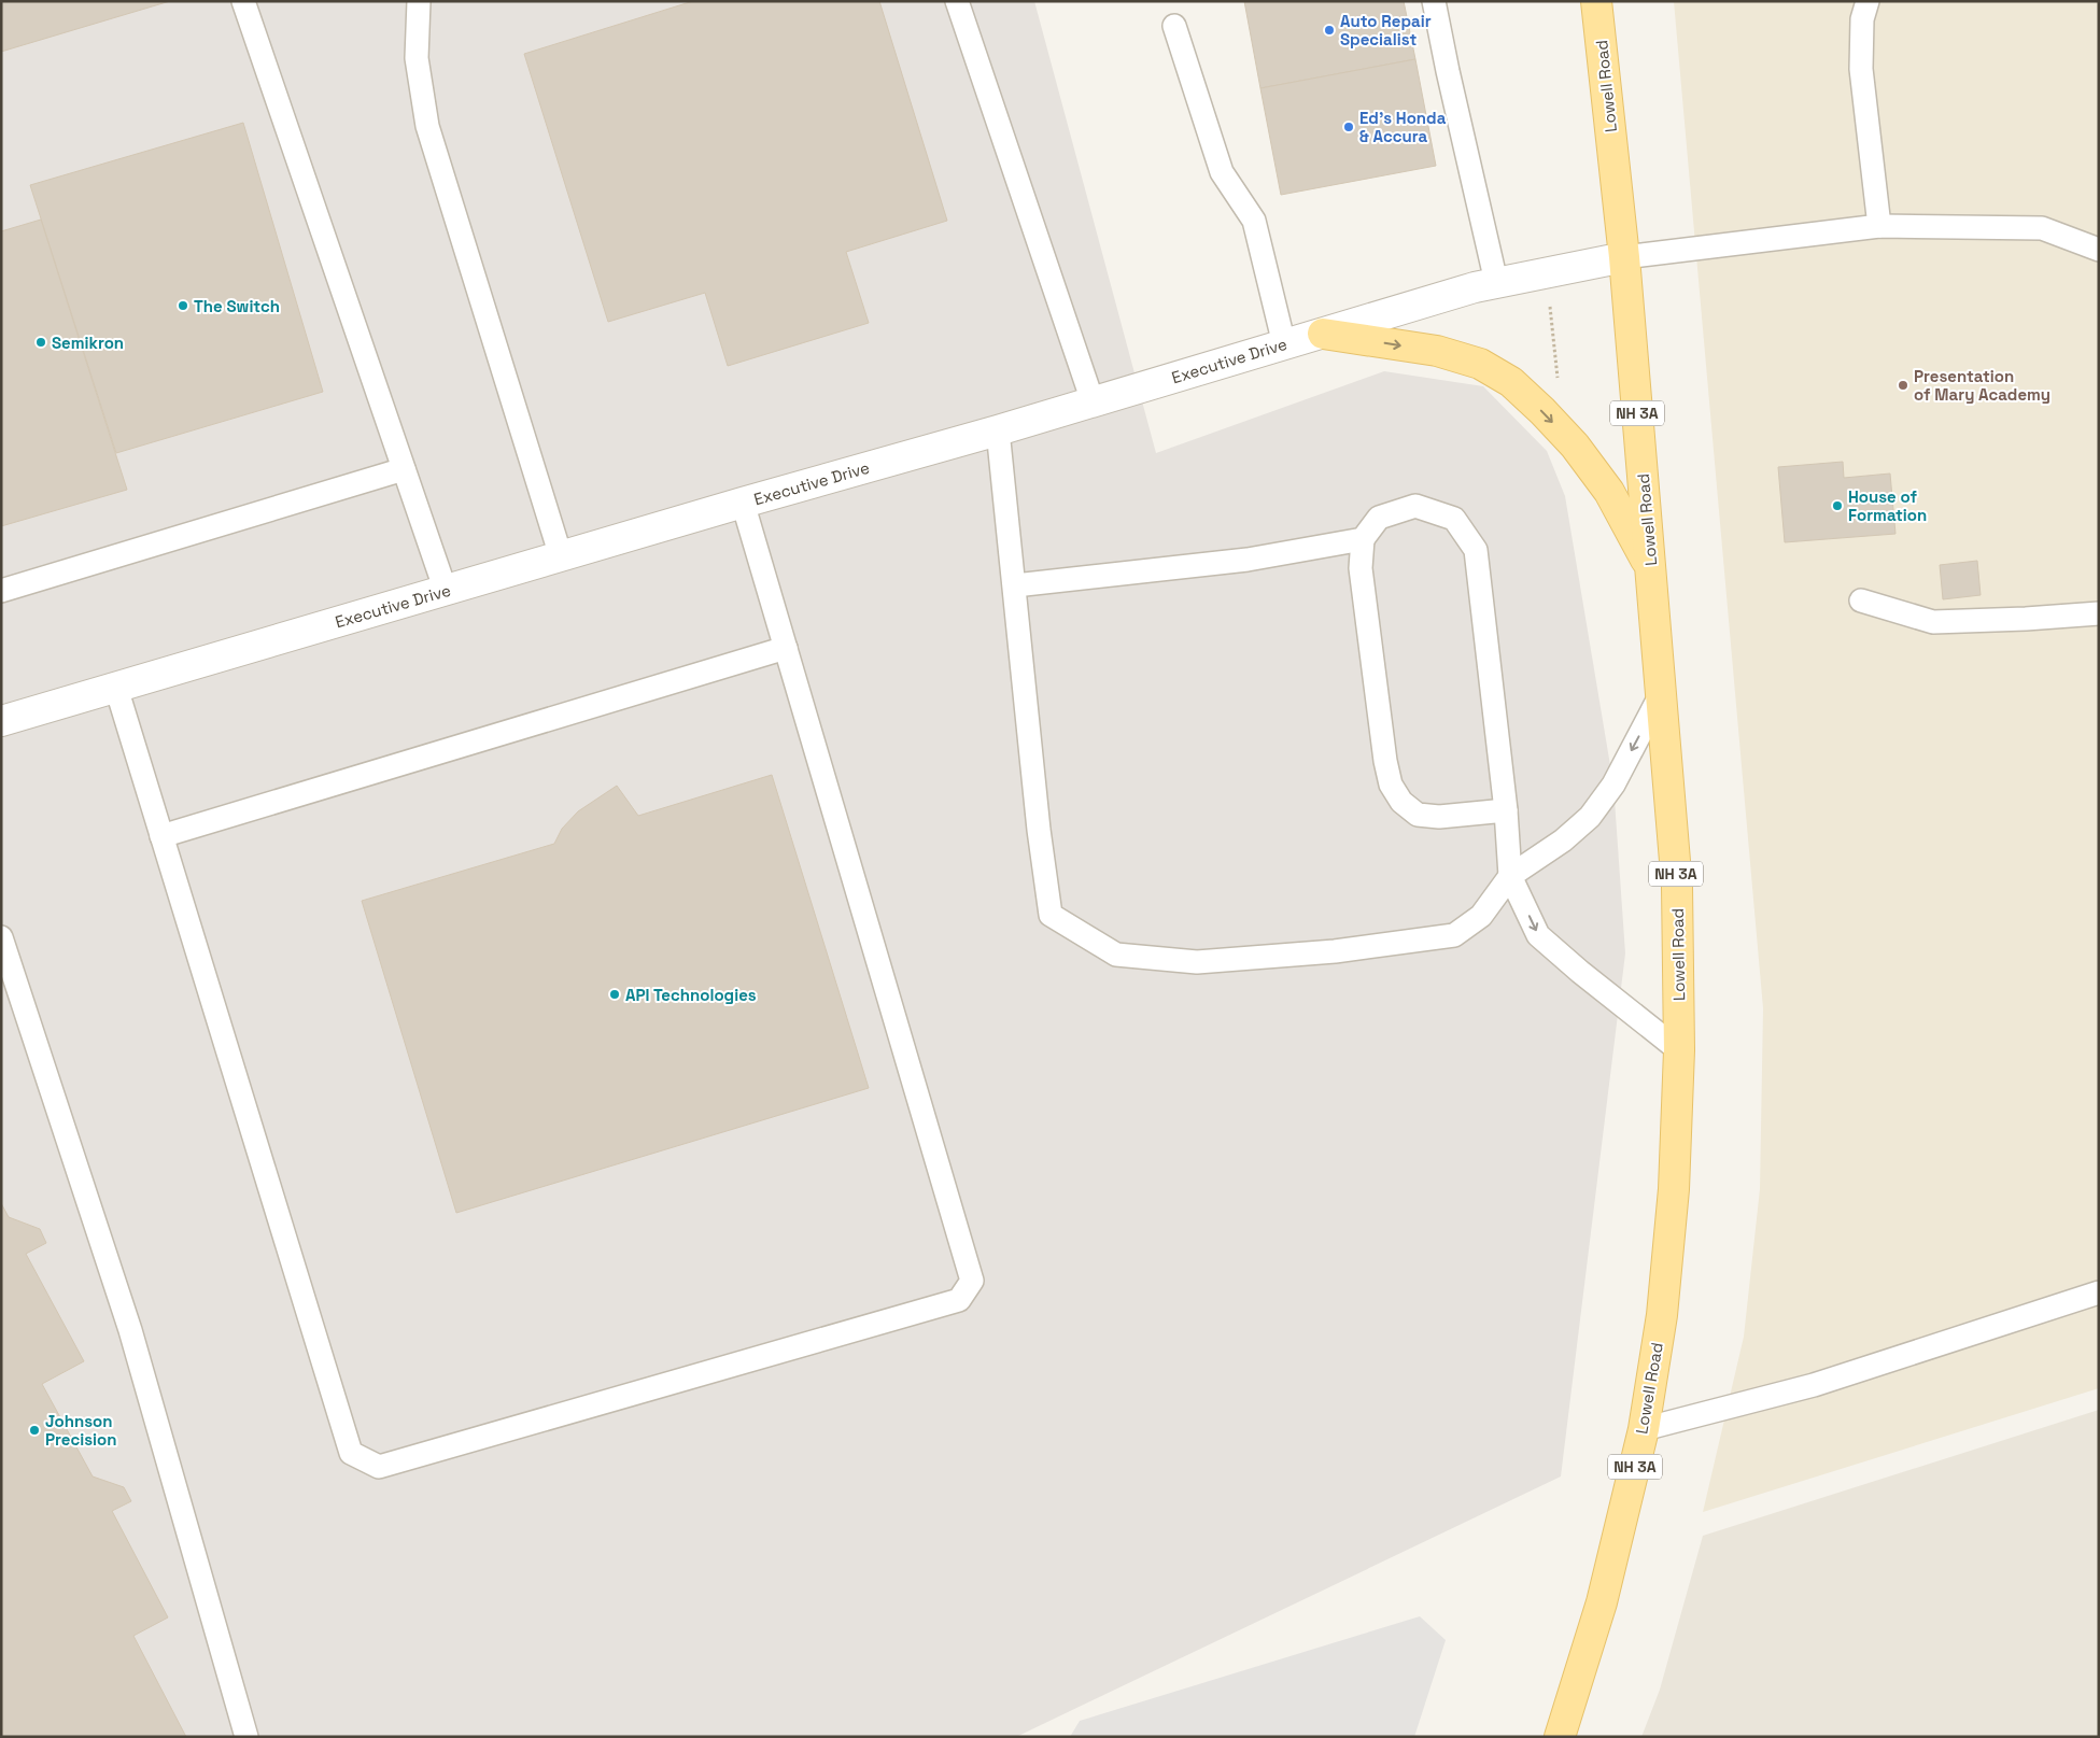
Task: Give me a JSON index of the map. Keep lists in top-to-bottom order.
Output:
{
  "streets": {
    "main road": ["Lowell Road", "NH 3A"],
    "street": ["Executive Drive"]
  },
  "crossings": [
    ["Lowell Road", "Executive Drive"]
  ],
  "places": [
    "Auto Repair Specialist",
    "Ed's Honda & Accura",
    "The Switch",
    "Semikron",
    "Presentation of Mary Academy",
    "House of Formation",
    "API Technologies",
    "Johnson Precision"
  ]
}
